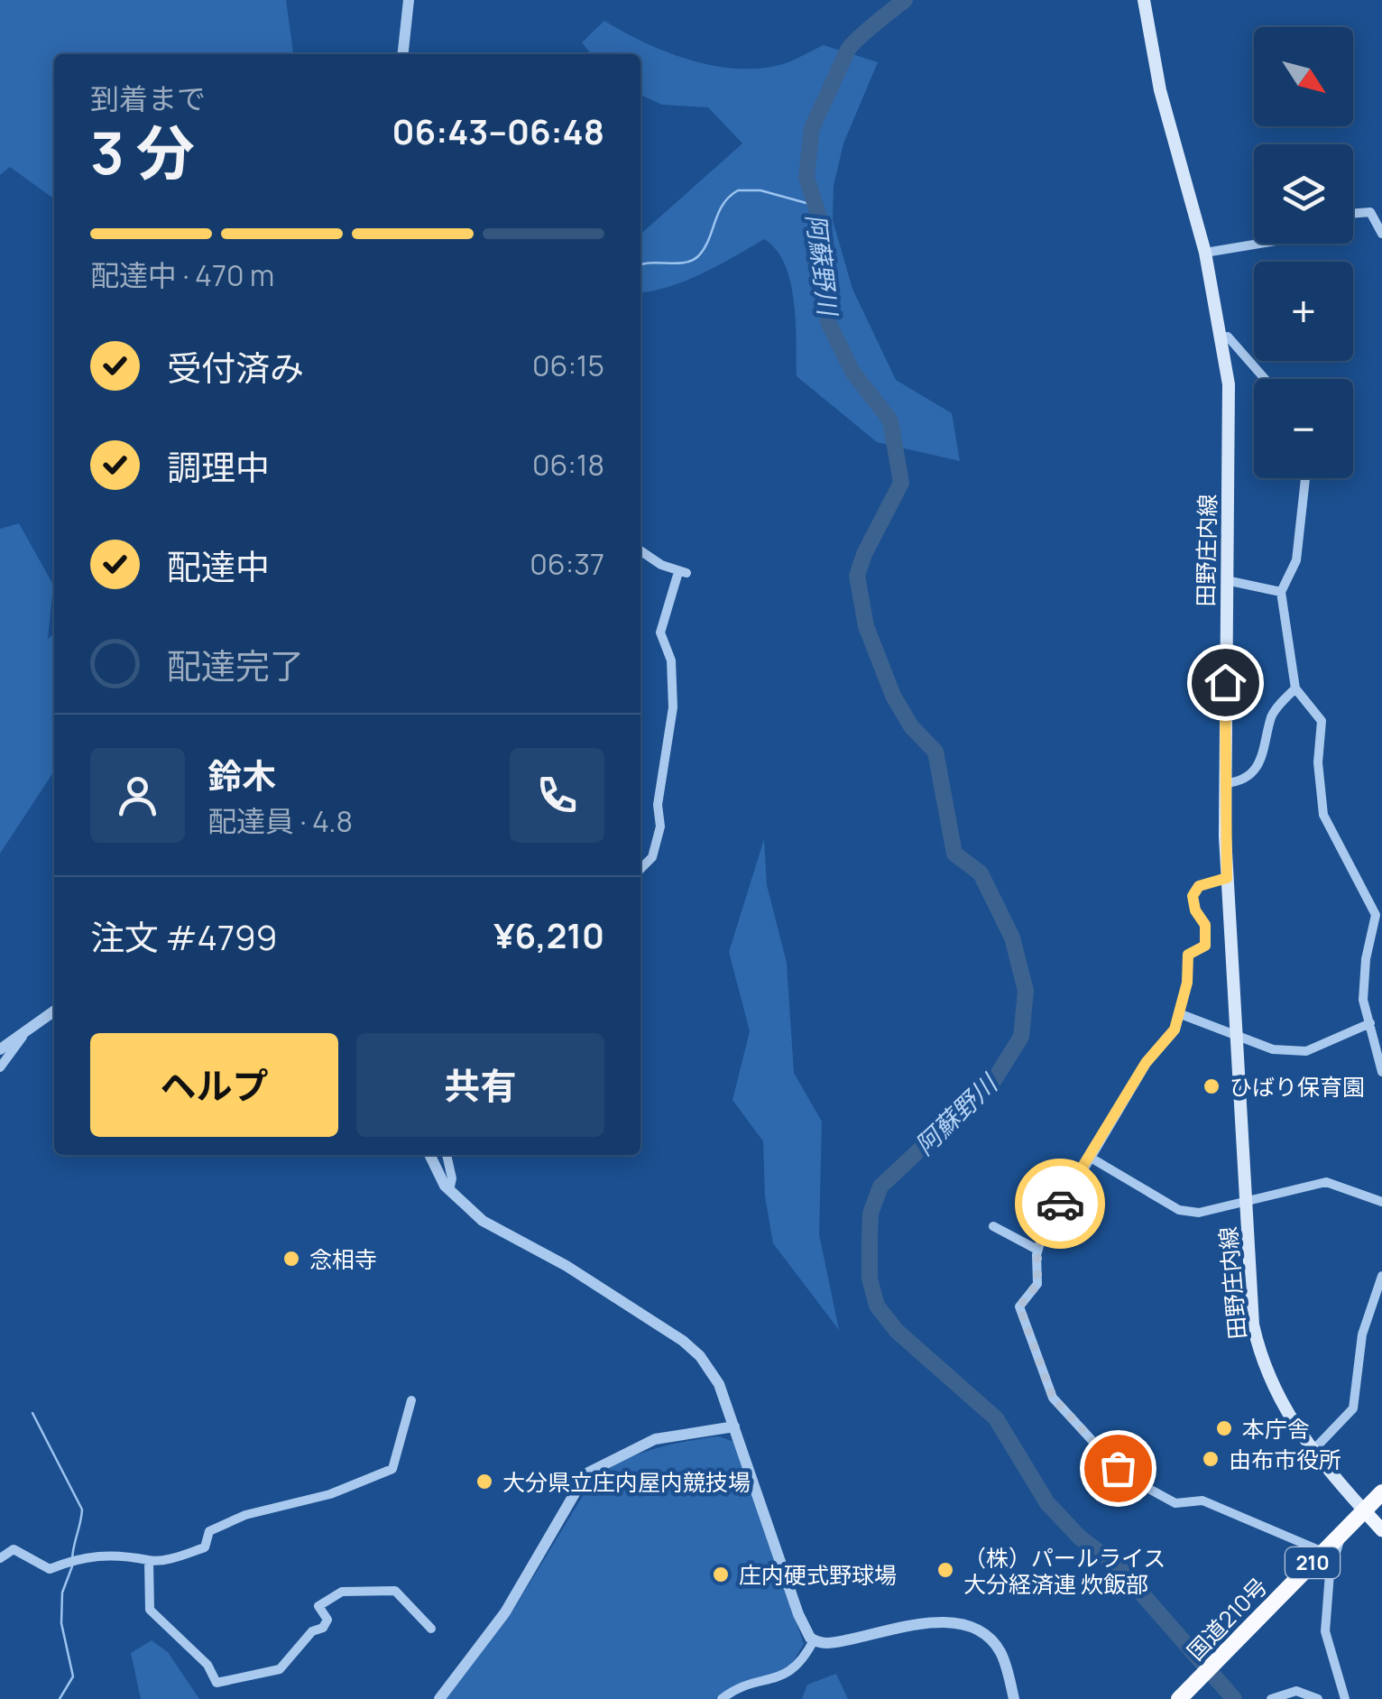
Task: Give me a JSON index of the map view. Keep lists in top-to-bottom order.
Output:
{
  "streets": {
    "highway": ["210", "国道210号"],
    "main road": ["田野庄内線"]
  },
  "crossings": [
    ["田野庄内線", "国道210号"]
  ],
  "water": ["阿蘇野川"],
  "places": [
    "ひばり保育園",
    "念相寺",
    "本庁舎",
    "由布市役所",
    "大分県立庄内屋内競技場",
    "（株）パールライス 大分経済連 炊飯部",
    "庄内硬式野球場"
  ],
  "north": "bottom right",
  "page": {
    "map_buttons": ["+", "−"],
    "heading": ["3 分", "到着まで", "06:43–06:48"],
    "panel": [
      "鈴木",
      "配達員 · 4.8",
      "注文 #4799",
      "¥6,210"
    ],
    "bar": "配達中 · 470 m",
    "list": [
      ["受付済み", "06:15"],
      ["調理中", "06:18"],
      ["配達中", "06:37"],
      "配達完了"
    ],
    "buttons": ["ヘルプ", "共有"]
  }
}
